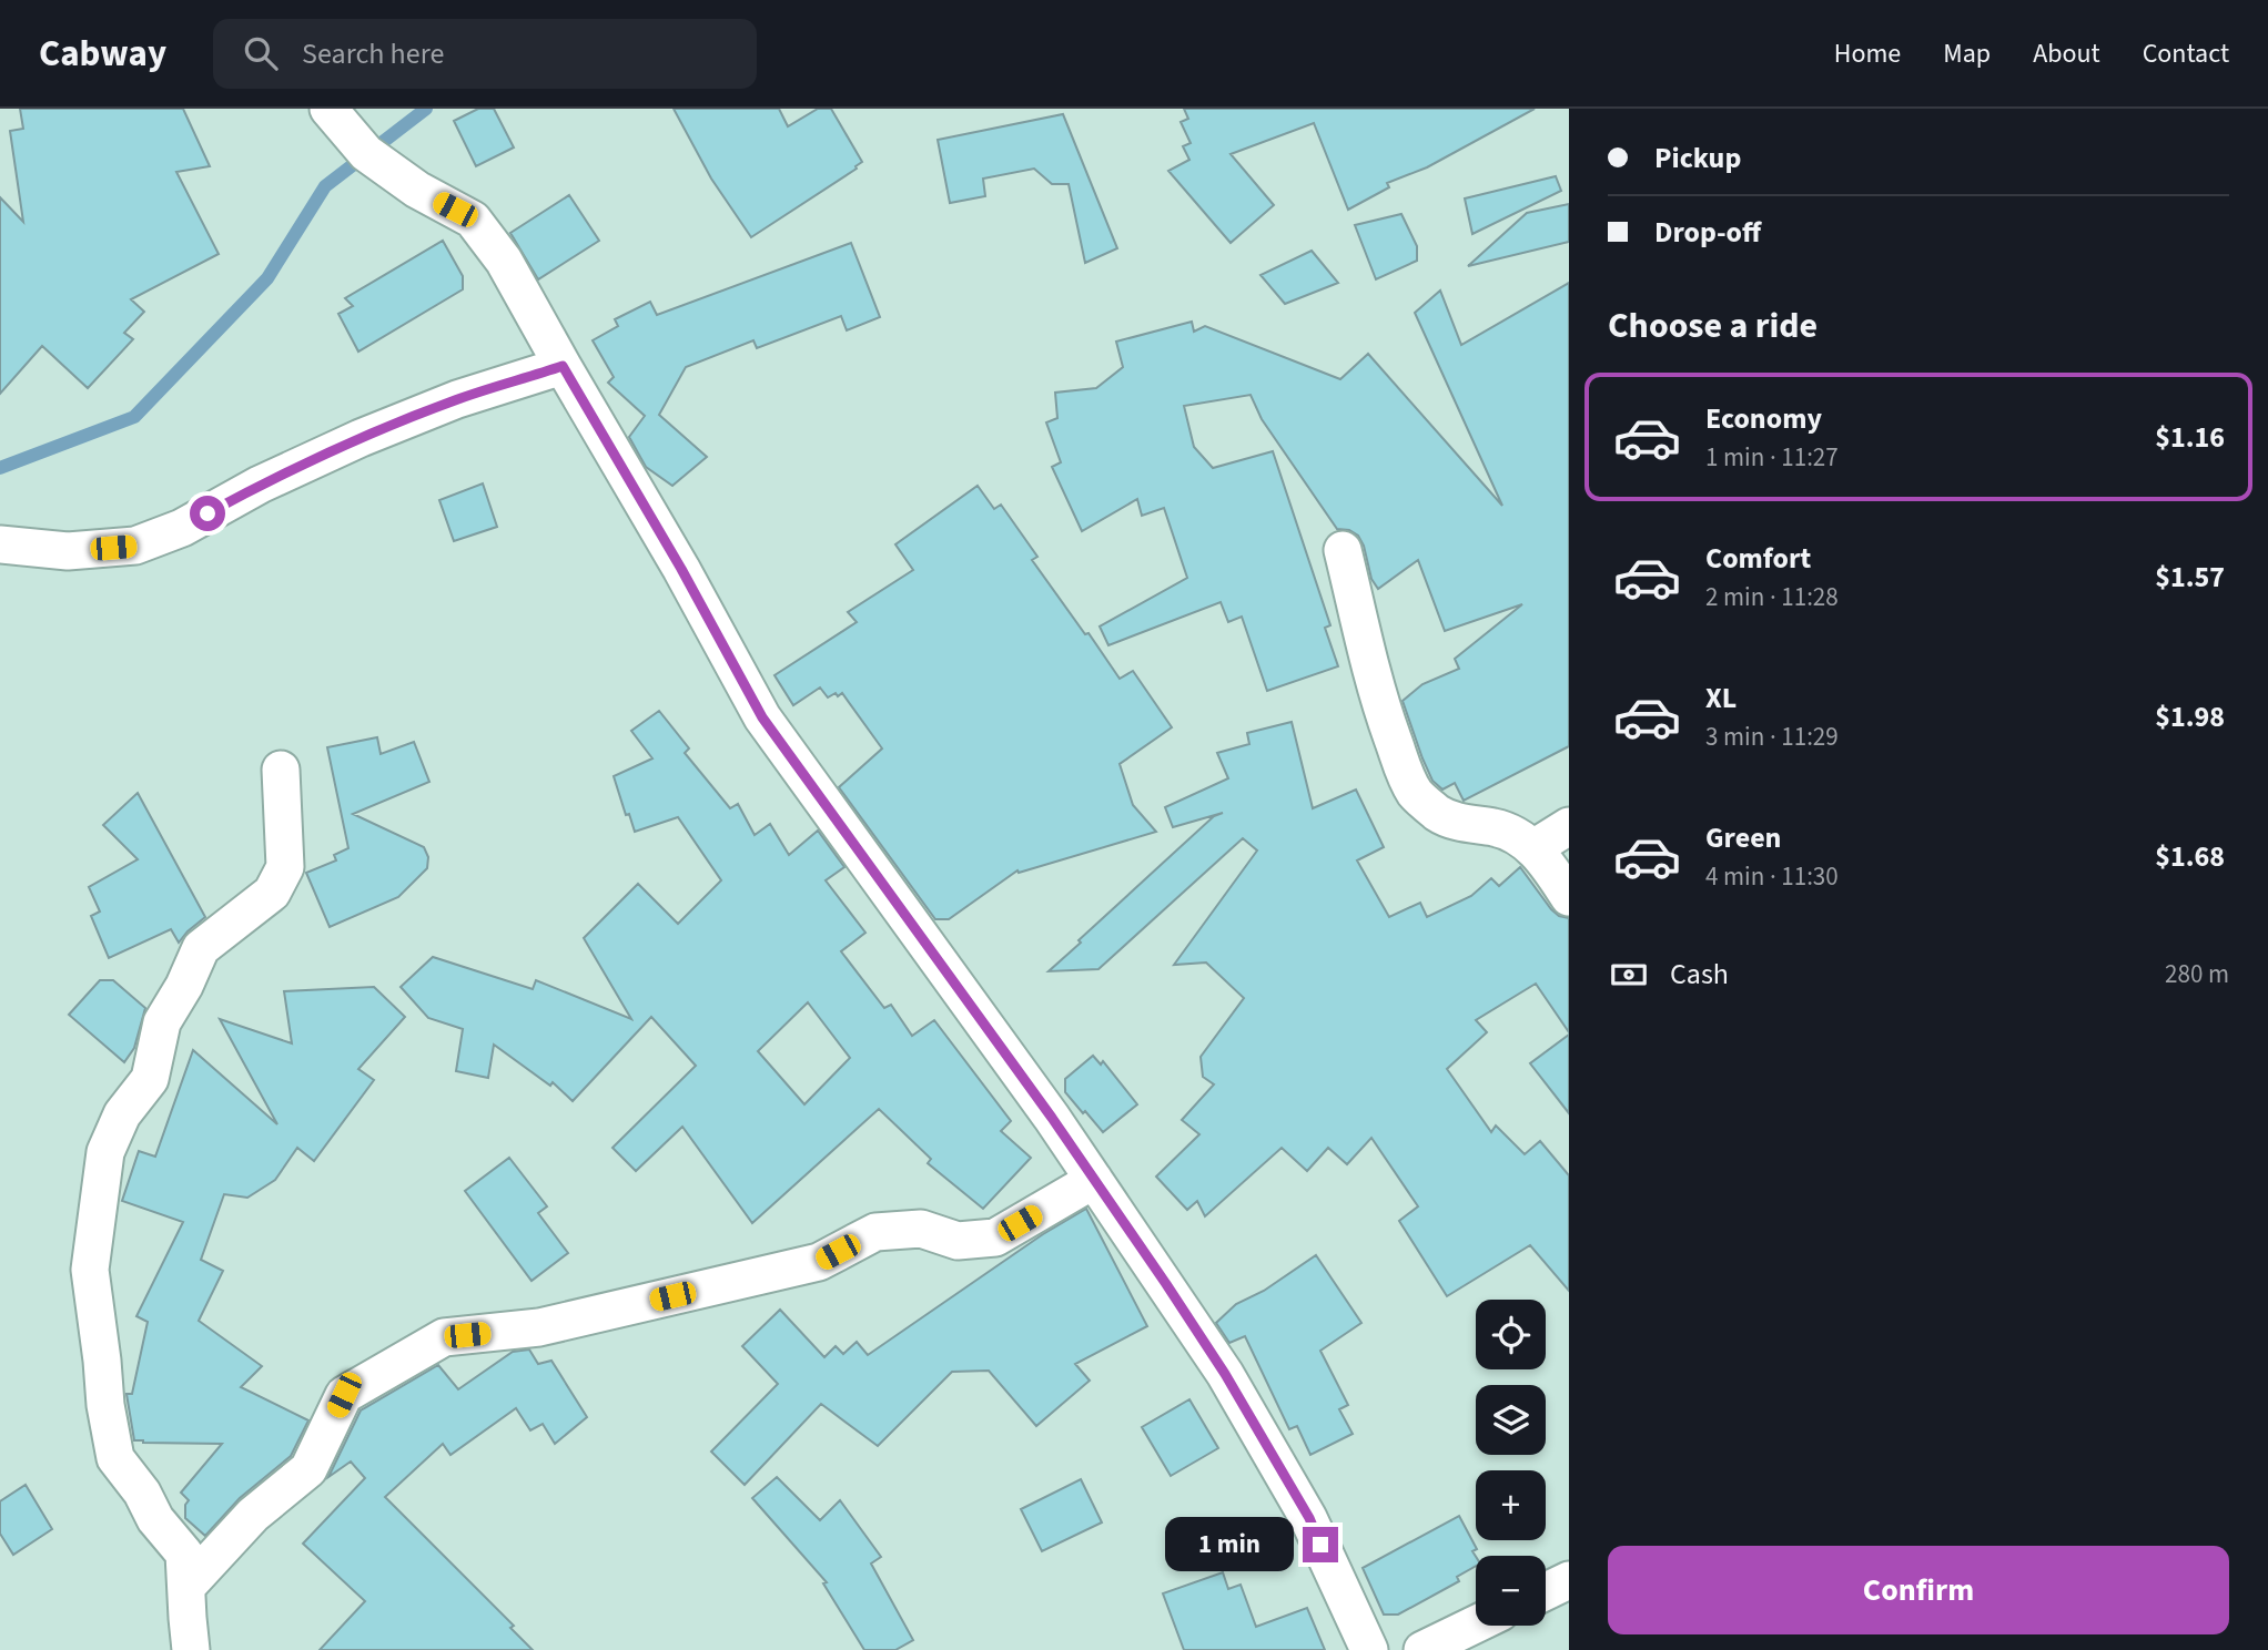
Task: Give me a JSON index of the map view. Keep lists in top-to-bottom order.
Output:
{
  "page": {
    "header": "Cabway",
    "search": "Search here",
    "nav": [
      "Home",
      "Map",
      "About",
      "Contact"
    ],
    "banner": ["Pickup", "Drop-off"],
    "heading": "Choose a ride",
    "list": [
      {
        "name": "Economy",
        "note": "1 min · 11:27",
        "value": "$1.16"
      },
      {
        "name": "Comfort",
        "note": "2 min · 11:28",
        "value": "$1.57"
      },
      {
        "name": "XL",
        "note": "3 min · 11:29",
        "value": "$1.98"
      },
      {
        "name": "Green",
        "note": "4 min · 11:30",
        "value": "$1.68"
      }
    ],
    "pay": ["Cash", "280 m"],
    "map_buttons": ["+", "−"],
    "bubble": "1 min",
    "buttons": "Confirm"
  }
}
